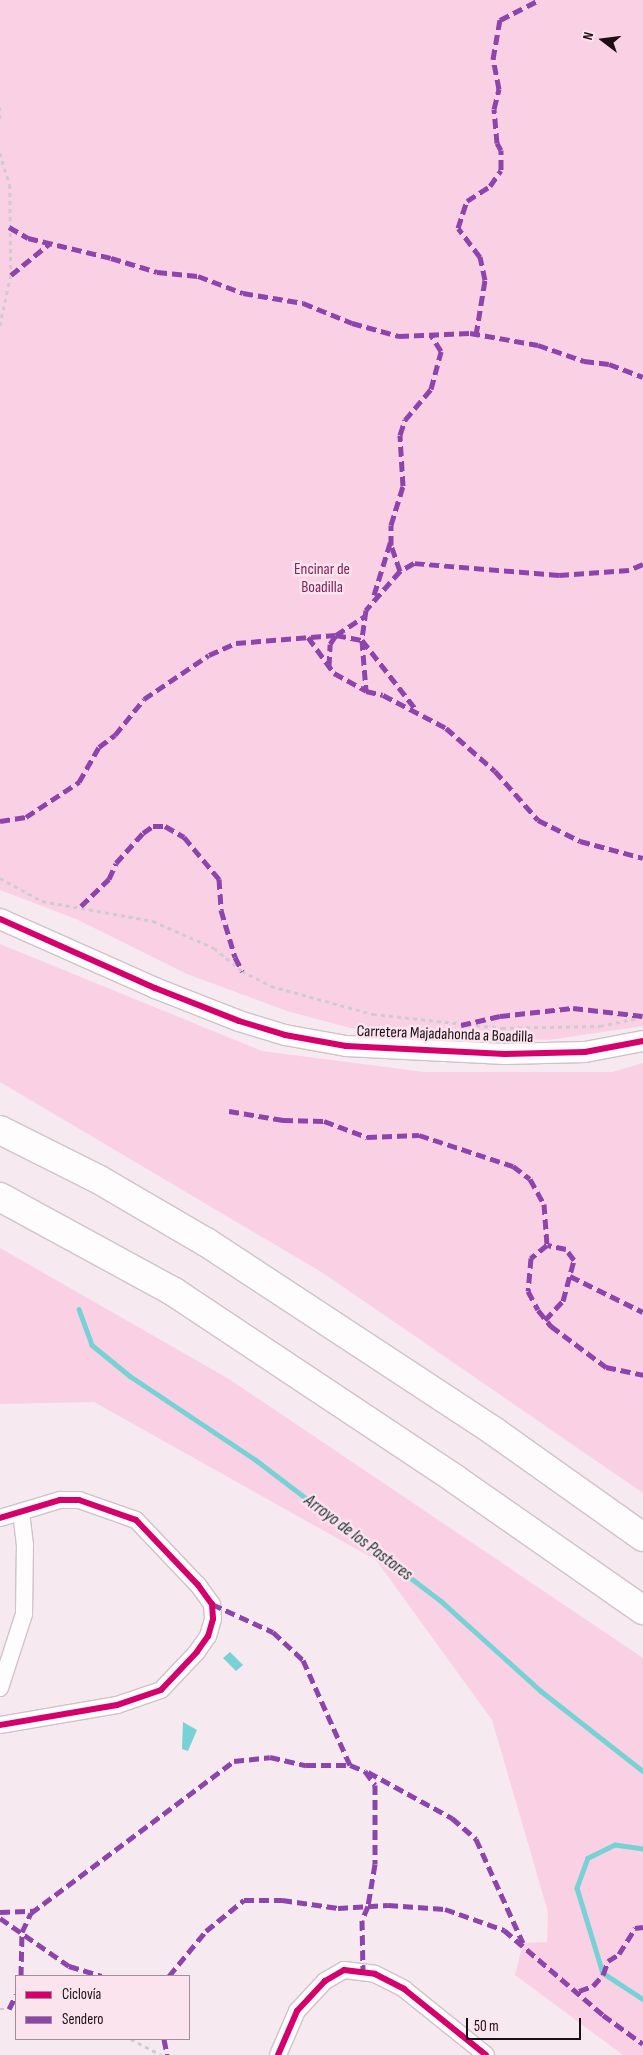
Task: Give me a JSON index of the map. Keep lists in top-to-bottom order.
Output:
{
  "streets": {
    "street": ["Carretera Majadahonda a Boadilla"]
  },
  "water": ["Arroyo de los Pastores"],
  "parks": ["Encinar de Boadilla"],
  "legend": ["Ciclovía", "Sendero"],
  "scale_bar": "50 m",
  "north": "left"
}
